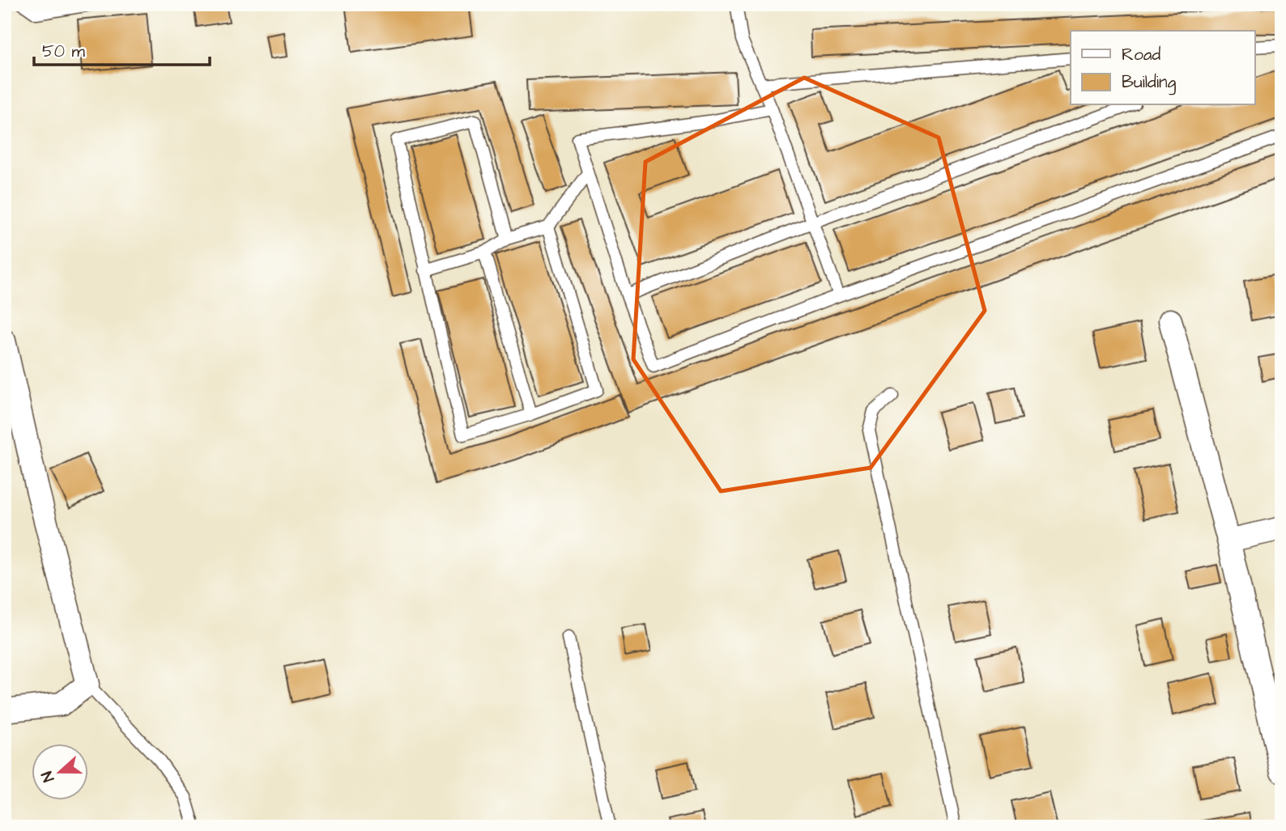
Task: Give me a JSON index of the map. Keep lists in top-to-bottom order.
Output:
{
  "legend": ["Road", "Building"],
  "scale_bar": "50 m",
  "north": "left"
}
